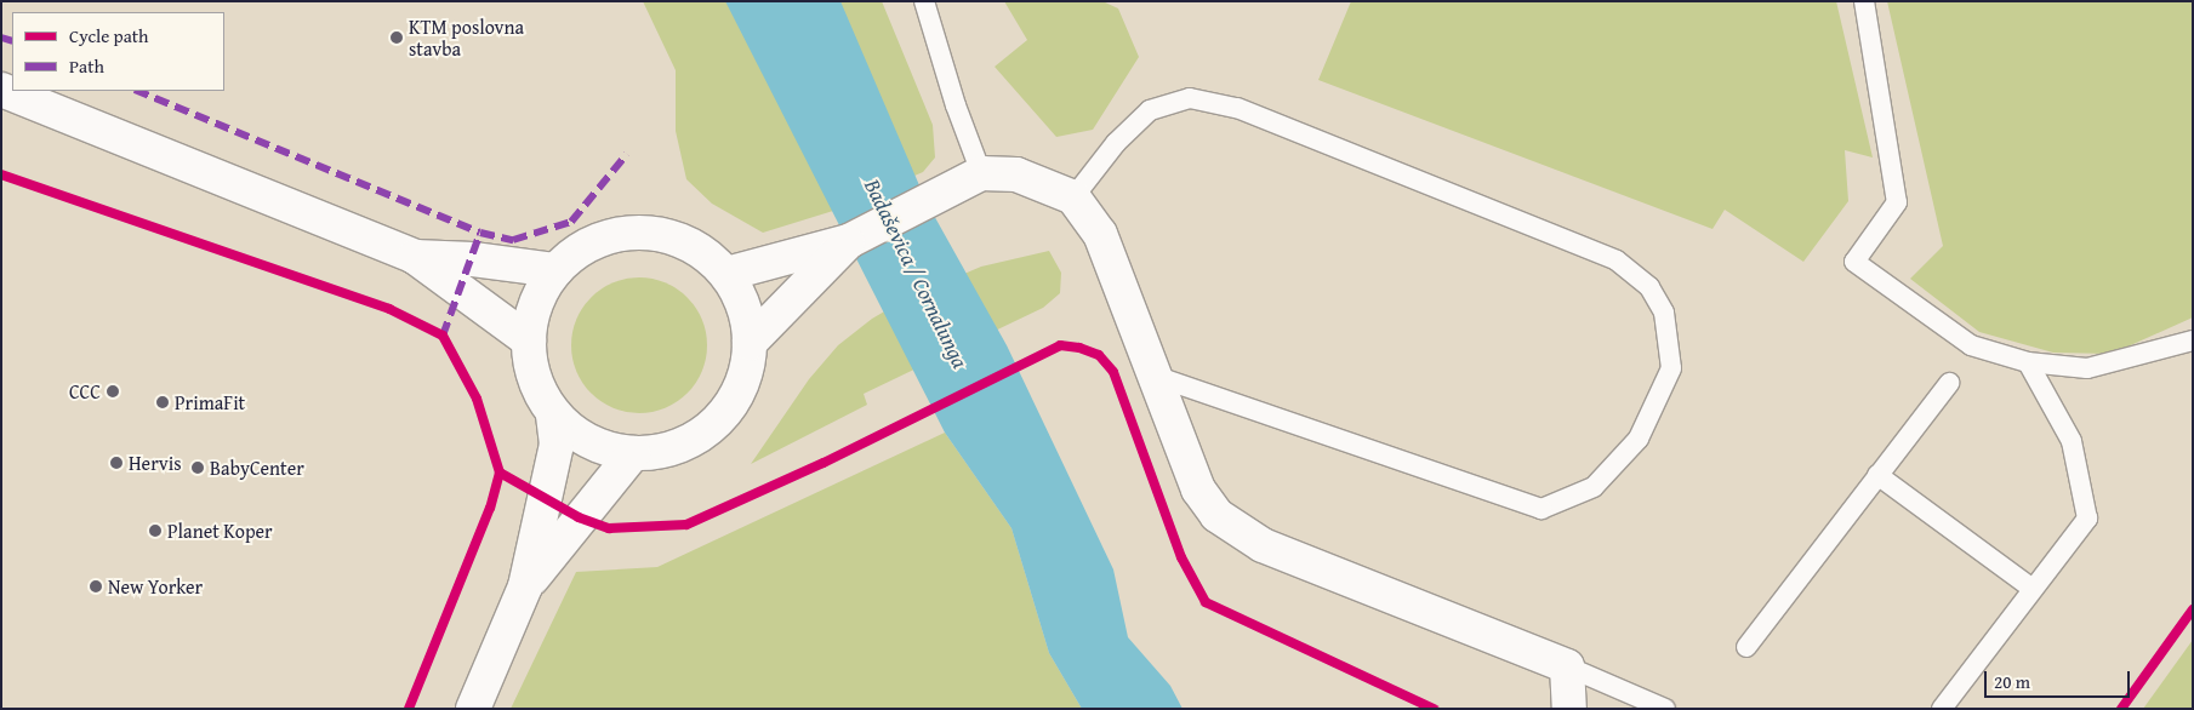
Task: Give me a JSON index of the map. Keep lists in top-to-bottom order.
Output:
{
  "water": ["Badaševica / Cornalunga"],
  "places": [
    "KTM poslovna stavba",
    "CCC",
    "PrimaFit",
    "Hervis",
    "BabyCenter",
    "Planet Koper",
    "New Yorker"
  ],
  "legend": ["Cycle path", "Path"],
  "scale_bar": "20 m"
}
